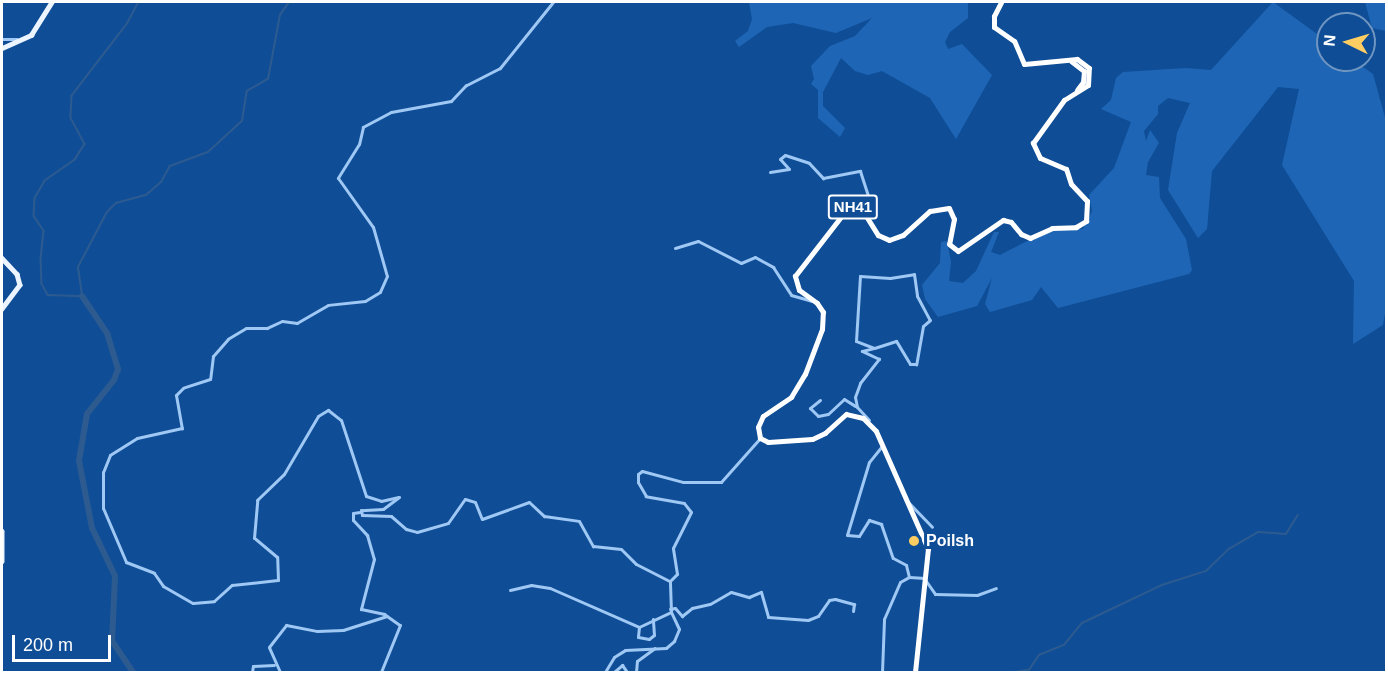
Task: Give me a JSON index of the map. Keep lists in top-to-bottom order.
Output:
{
  "streets": {
    "highway": ["NH41"]
  },
  "places": ["Poilsh"],
  "scale_bar": "200 m",
  "north": "left"
}
